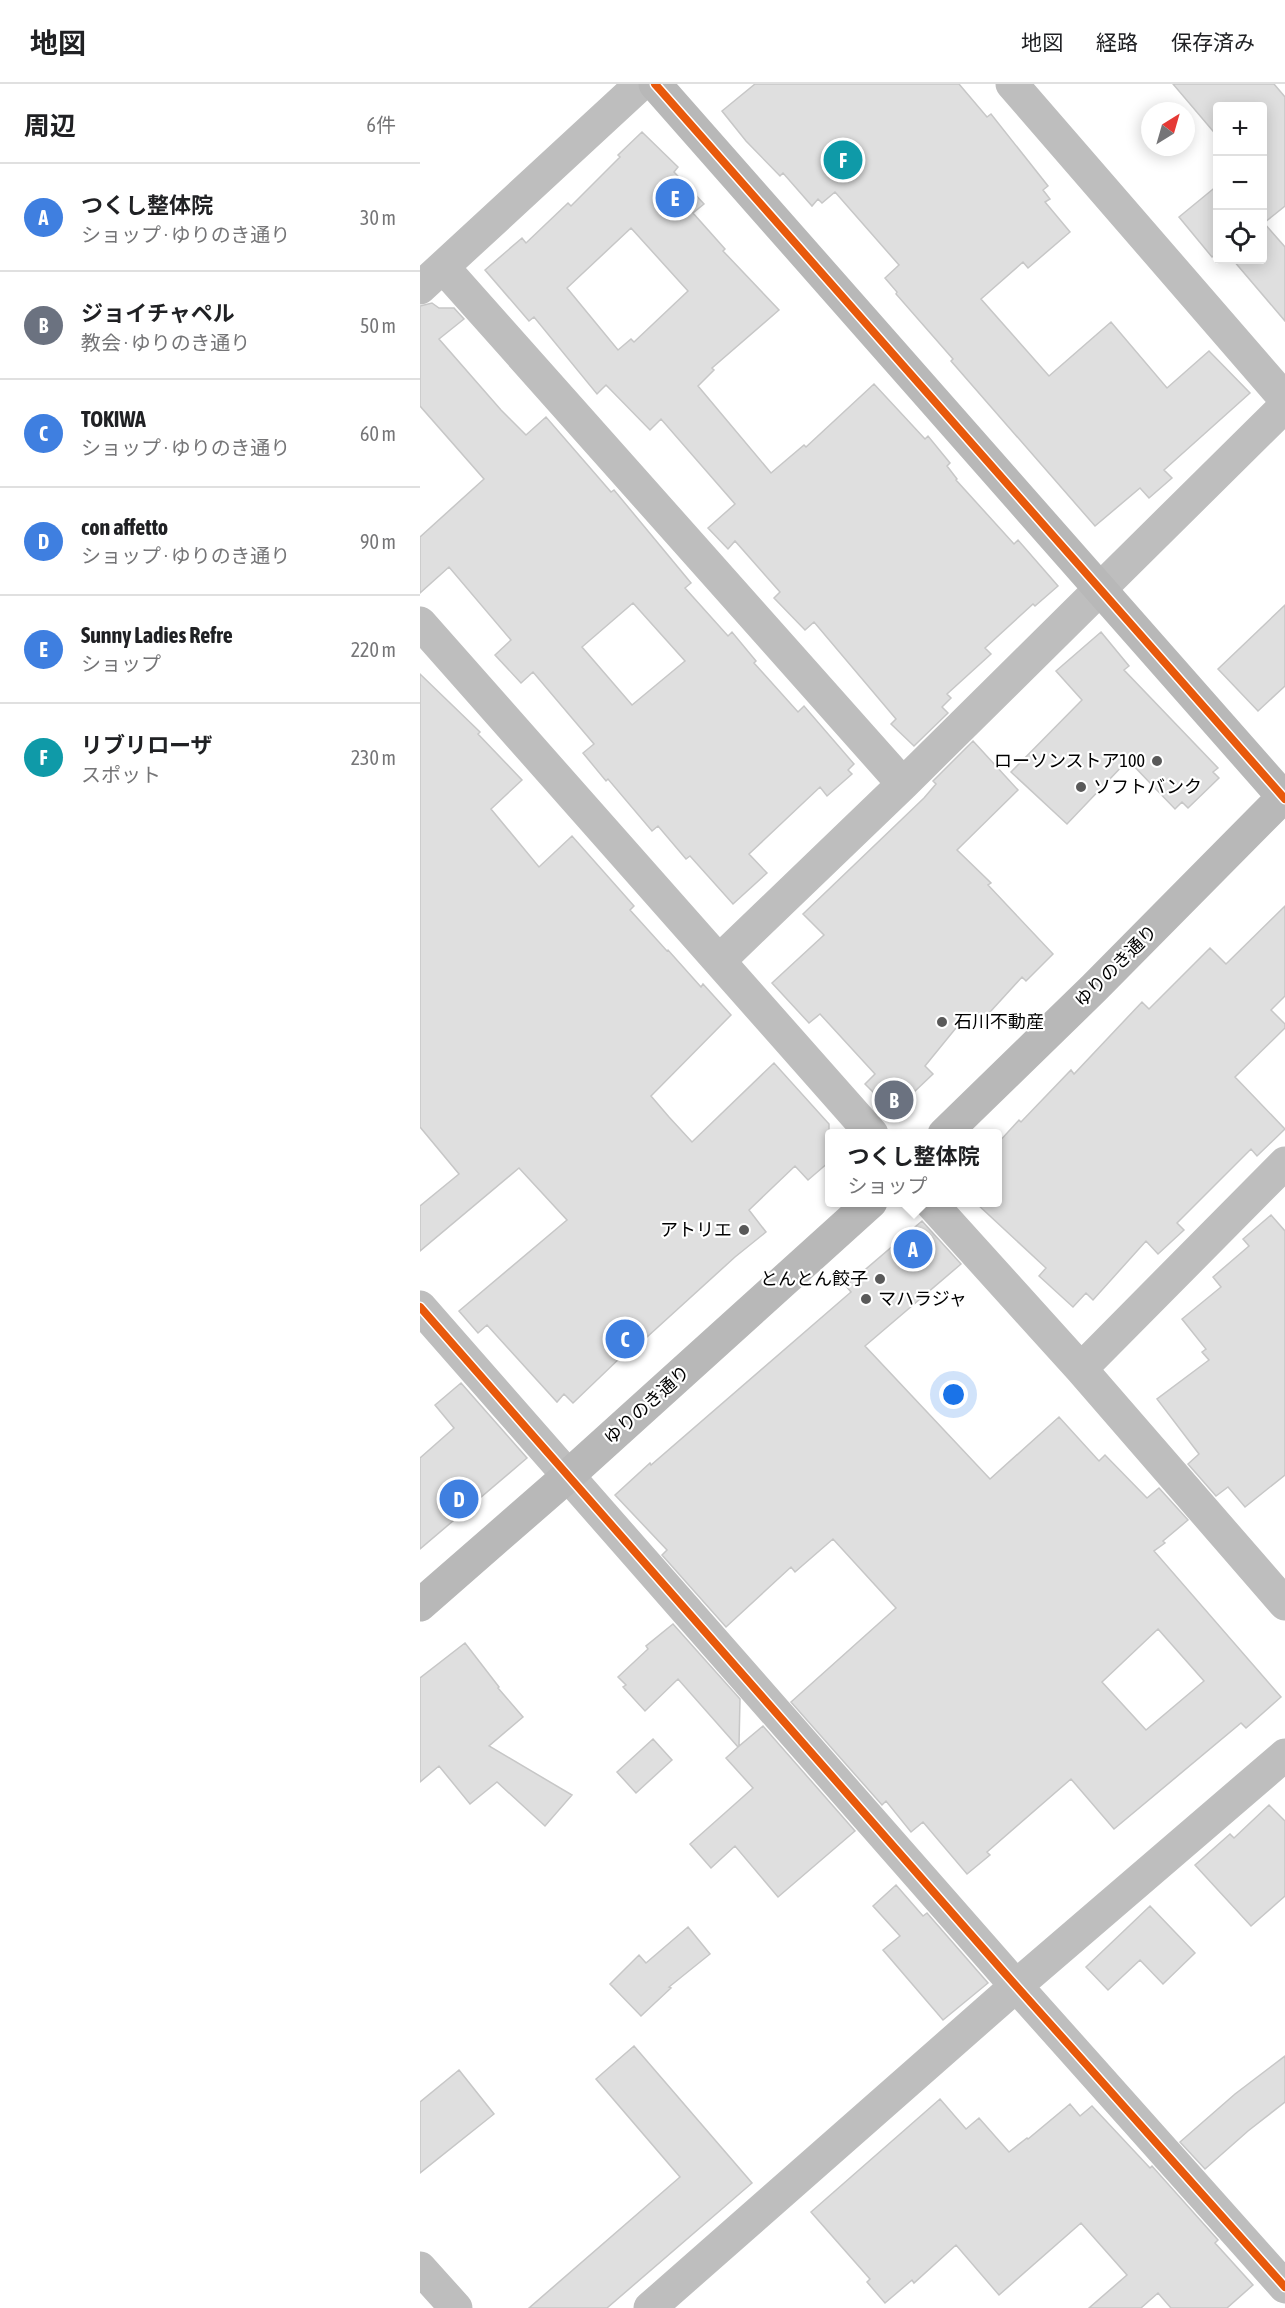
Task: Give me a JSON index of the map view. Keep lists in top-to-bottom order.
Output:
{
  "streets": {
    "street": ["ゆりのき通り"]
  },
  "places": [
    "ローソンストア100",
    "ソフトバンク",
    "石川不動産",
    "アトリエ",
    "とんとん餃子",
    "マハラジャ"
  ],
  "north": "top right",
  "page": {
    "header": "地図",
    "nav": ["地図", "経路", "保存済み"],
    "heading": ["周辺", "6件"],
    "map_buttons": ["+", "−"],
    "pins": [
      "F",
      "E",
      "B",
      "A",
      "C",
      "D"
    ],
    "list": [
      {
        "mark": "A",
        "name": "つくし整体院",
        "note": "ショップ · ゆりのき通り",
        "value": "30 m"
      },
      {
        "mark": "B",
        "name": "ジョイチャペル",
        "note": "教会 · ゆりのき通り",
        "value": "50 m"
      },
      {
        "mark": "C",
        "name": "TOKIWA",
        "note": "ショップ · ゆりのき通り",
        "value": "60 m"
      },
      {
        "mark": "D",
        "name": "con affetto",
        "note": "ショップ · ゆりのき通り",
        "value": "90 m"
      },
      {
        "mark": "E",
        "name": "Sunny Ladies Refre",
        "note": "ショップ",
        "value": "220 m"
      },
      {
        "mark": "F",
        "name": "リブリローザ",
        "note": "スポット",
        "value": "230 m"
      }
    ],
    "popup": ["つくし整体院", "ショップ"]
  }
}
